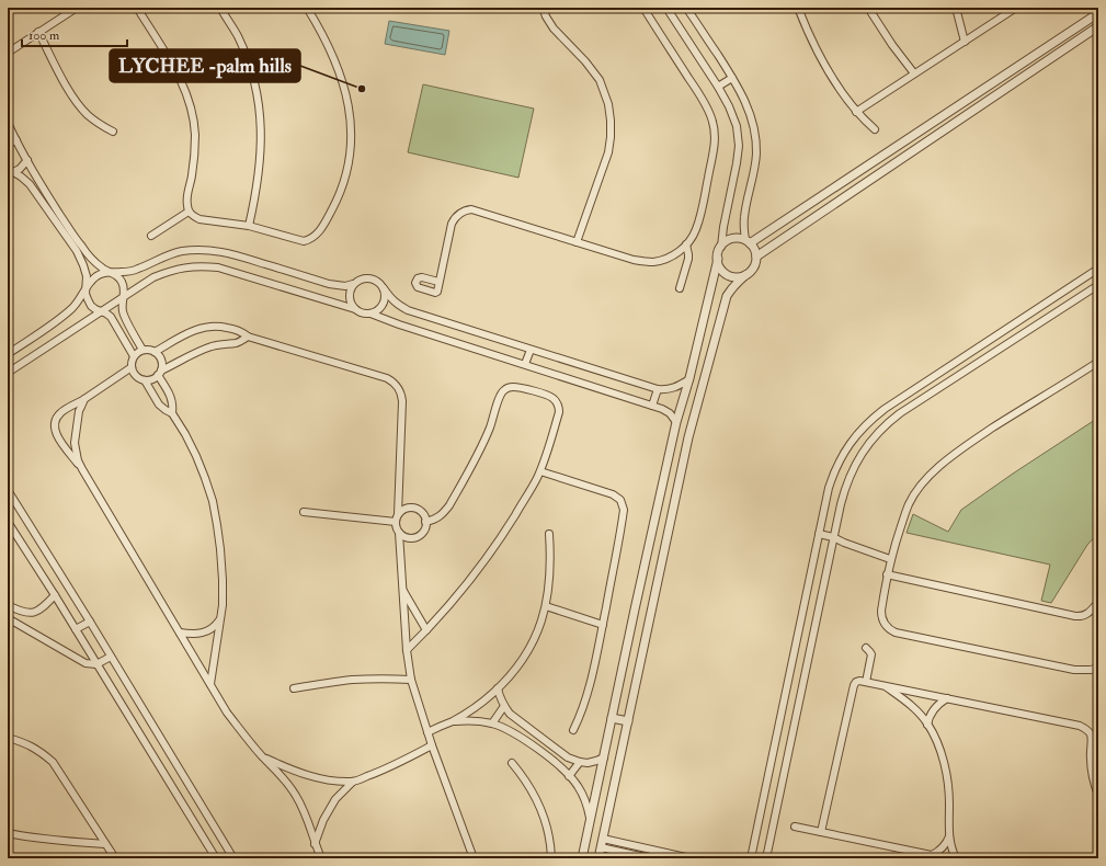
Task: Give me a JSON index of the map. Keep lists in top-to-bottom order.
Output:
{
  "places": ["LYCHEE -palm hills"],
  "scale_bar": "100 m"
}
